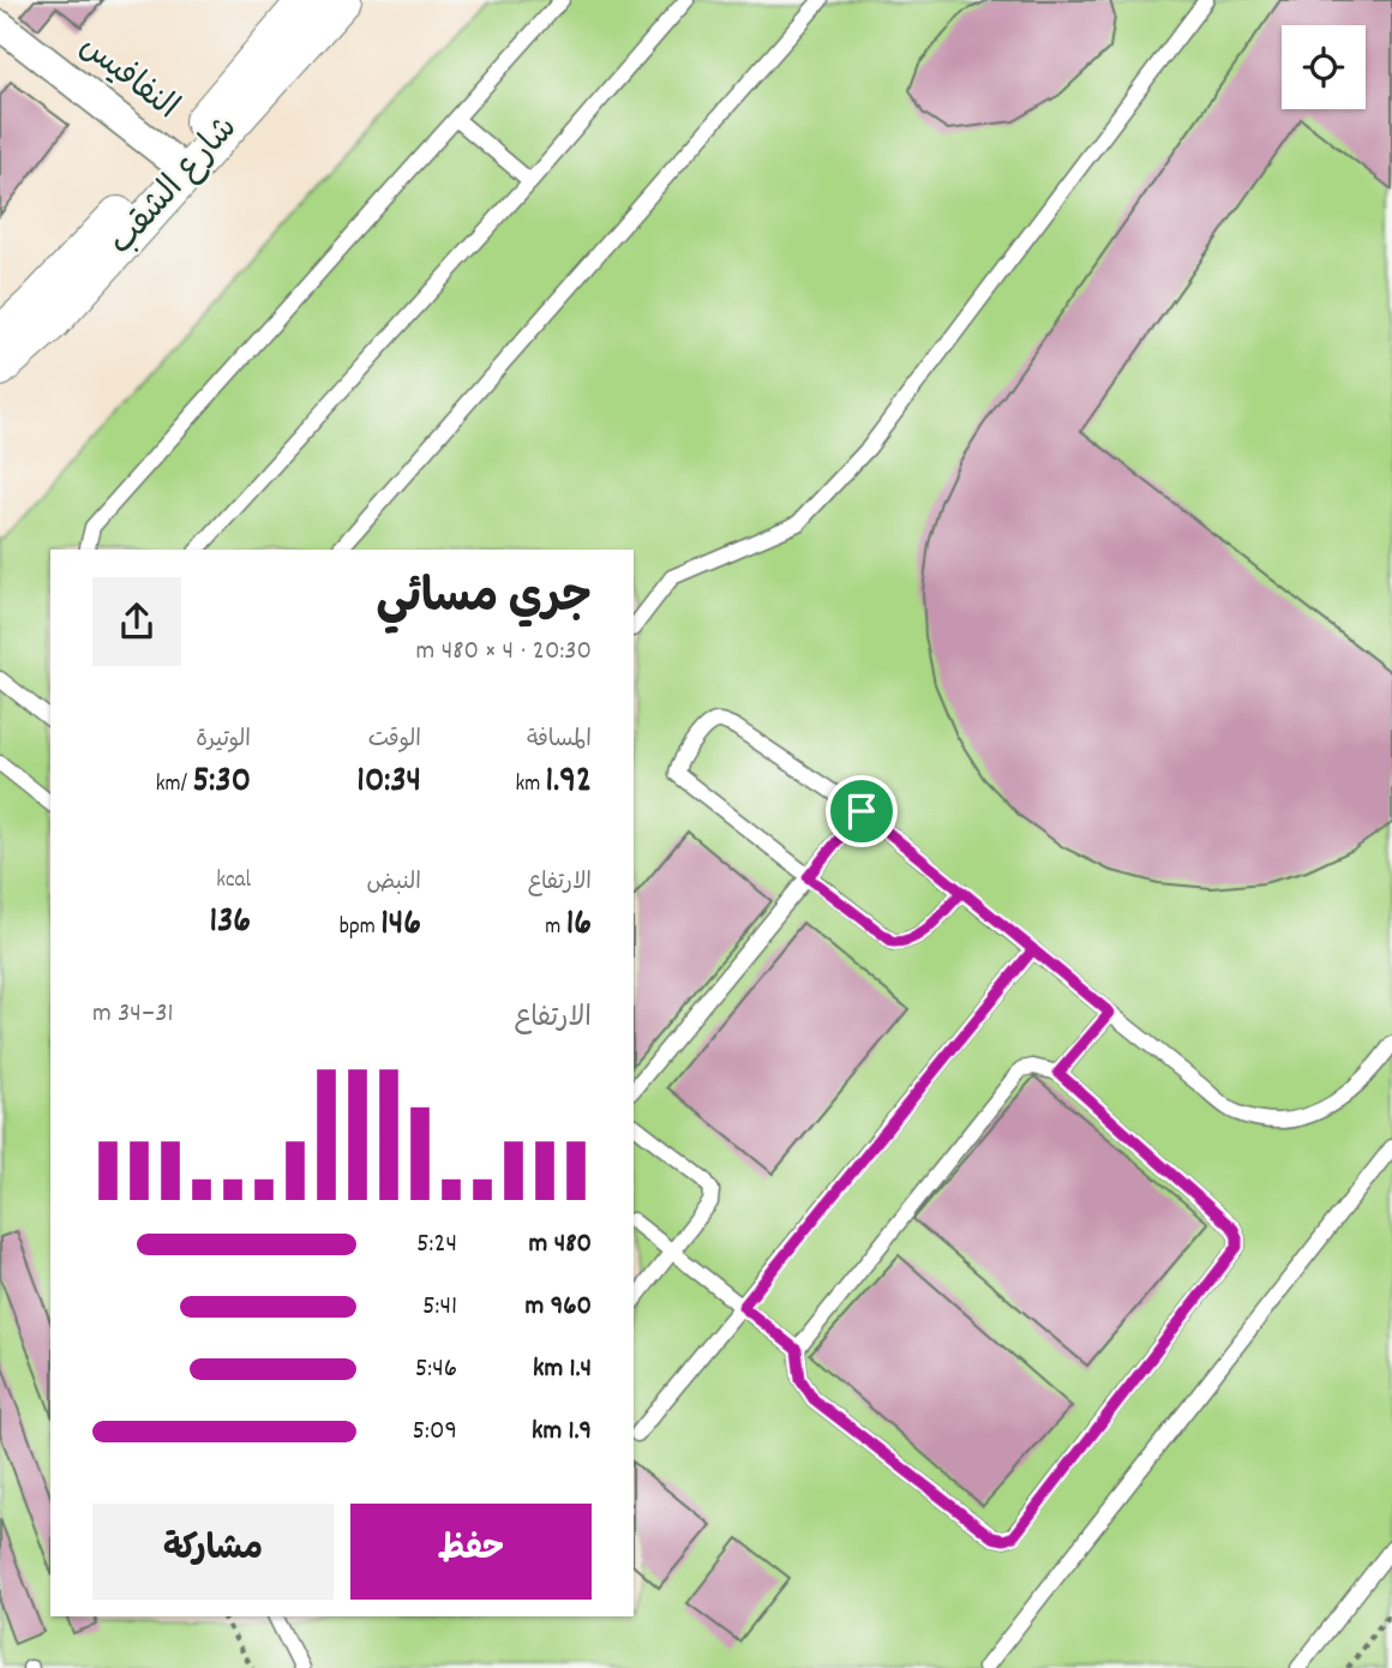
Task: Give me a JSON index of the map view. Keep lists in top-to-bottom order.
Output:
{
  "streets": {
    "street": ["النفافيس", "شارع الشقب"]
  },
  "crossings": [
    ["النفافيس", "شارع الشقب"]
  ],
  "page": {
    "heading": ["جري مسائي", "20:30 · 4 × 480 m"],
    "stats": [
      ["المسافة", "1.92 km"],
      ["الوقت", "10:34"],
      ["الوتيرة", "5:30 /km"],
      ["الارتفاع", "16 m"],
      ["النبض", "146 bpm"],
      ["kcal", "136"]
    ],
    "chart": ["الارتفاع", "31–34 m"],
    "list": [
      {
        "name": "480 m",
        "note": "5:24"
      },
      {
        "name": "960 m",
        "note": "5:41"
      },
      {
        "name": "1.4 km",
        "note": "5:46"
      },
      {
        "name": "1.9 km",
        "note": "5:09"
      }
    ],
    "buttons": ["حفظ", "مشاركة"]
  }
}
